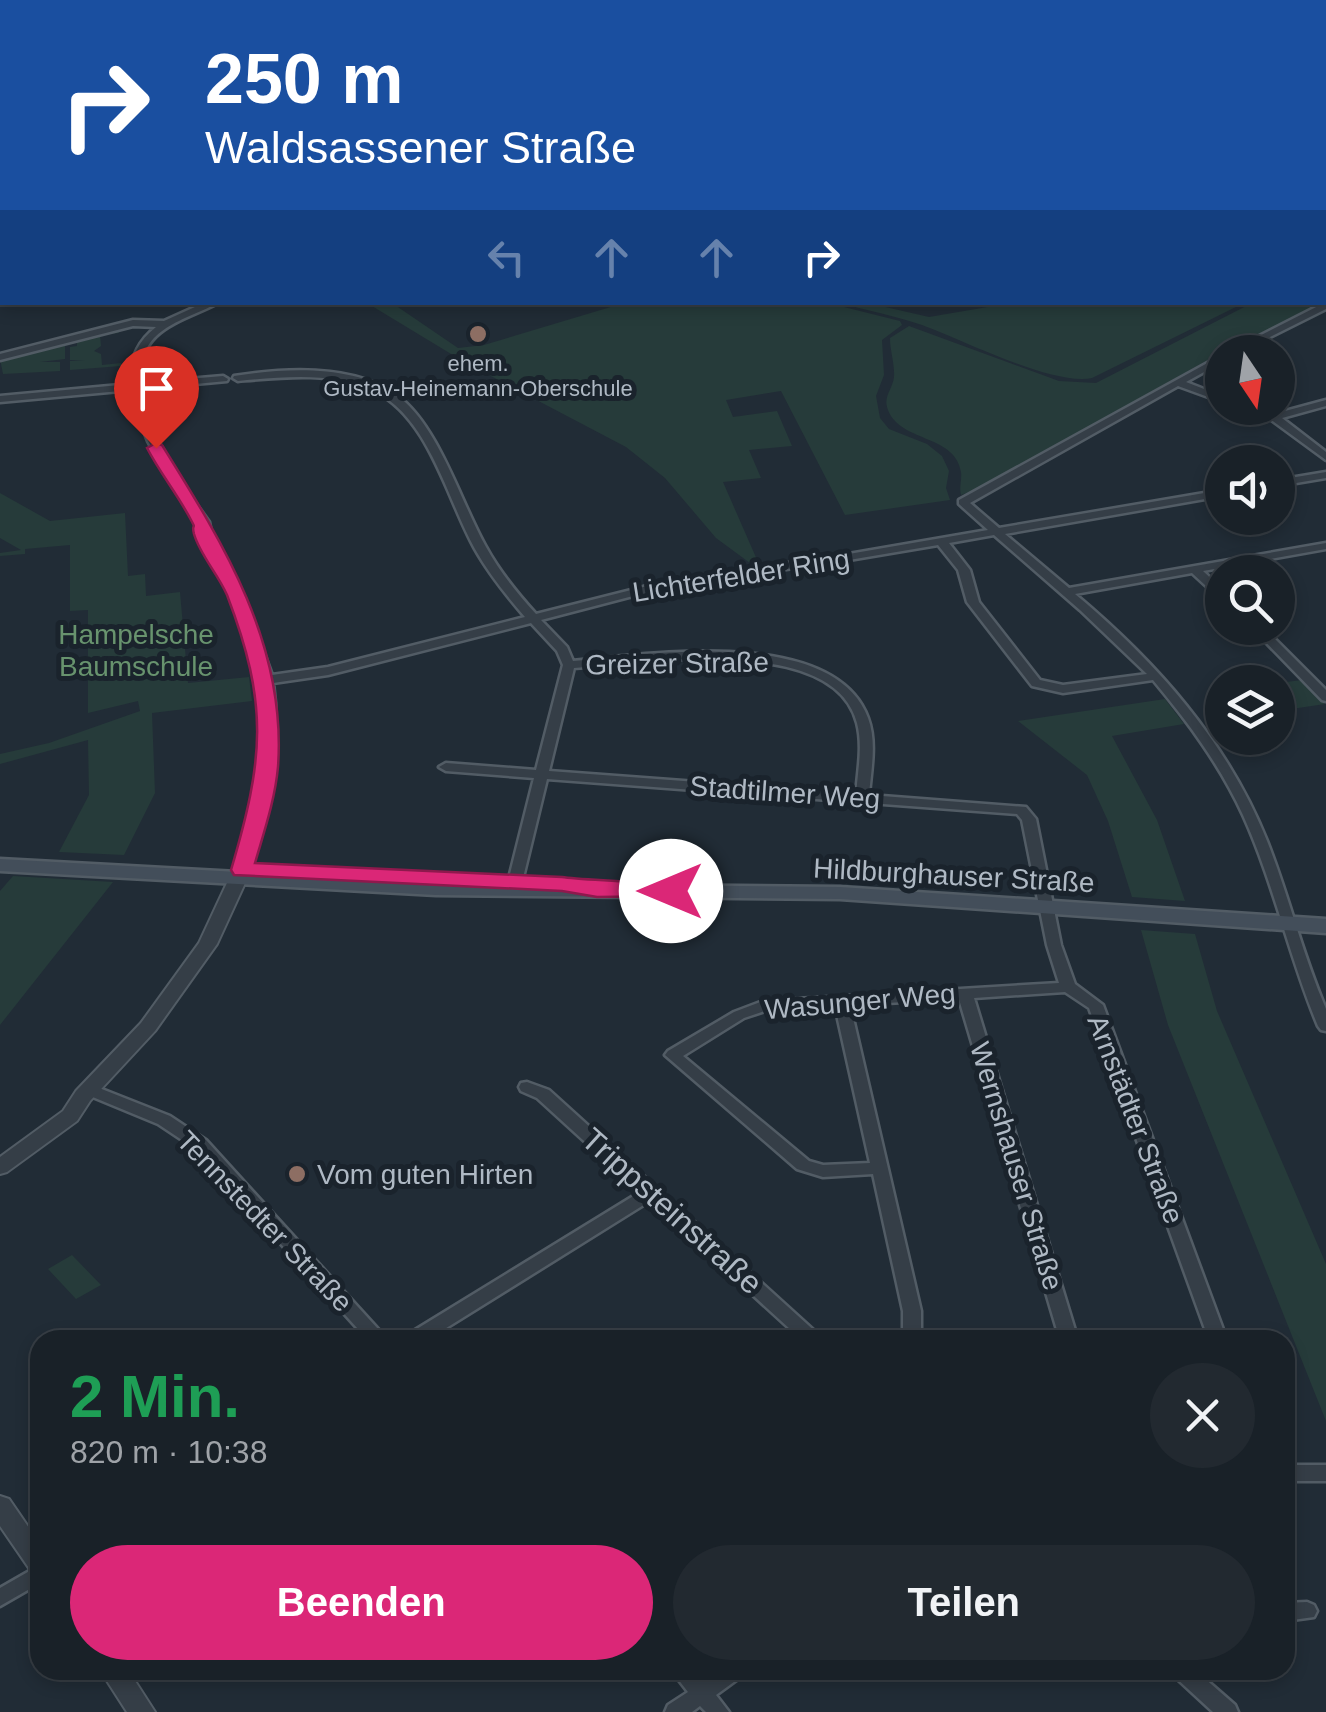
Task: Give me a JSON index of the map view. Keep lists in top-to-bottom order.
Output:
{
  "streets": {
    "main road": ["Hildburghauser Straße"],
    "street": [
      "Lichterfelder Ring",
      "Greizer Straße",
      "Stadtilmer Weg",
      "Wasunger Weg",
      "Arnstädter Straße",
      "Wernshauser Straße",
      "Trippsteinstraße",
      "Tennstedter Straße"
    ]
  },
  "crossings": [
    ["Greizer Straße", "Stadtilmer Weg"],
    ["Stadtilmer Weg", "Hildburghauser Straße"],
    ["Stadtilmer Weg", "Arnstädter Straße"],
    ["Hildburghauser Straße", "Arnstädter Straße"],
    ["Wasunger Weg", "Arnstädter Straße"],
    ["Wasunger Weg", "Wernshauser Straße"]
  ],
  "parks": ["Hampelsche Baumschule"],
  "places": ["ehem. Gustav-Heinemann-Oberschule", "Vom guten Hirten"],
  "north": "bottom",
  "page": {
    "turn": ["250 m", "Waldsassener Straße"],
    "heading": ["2 Min.", "820 m · 10:38"],
    "buttons": ["Beenden", "Teilen"]
  }
}
